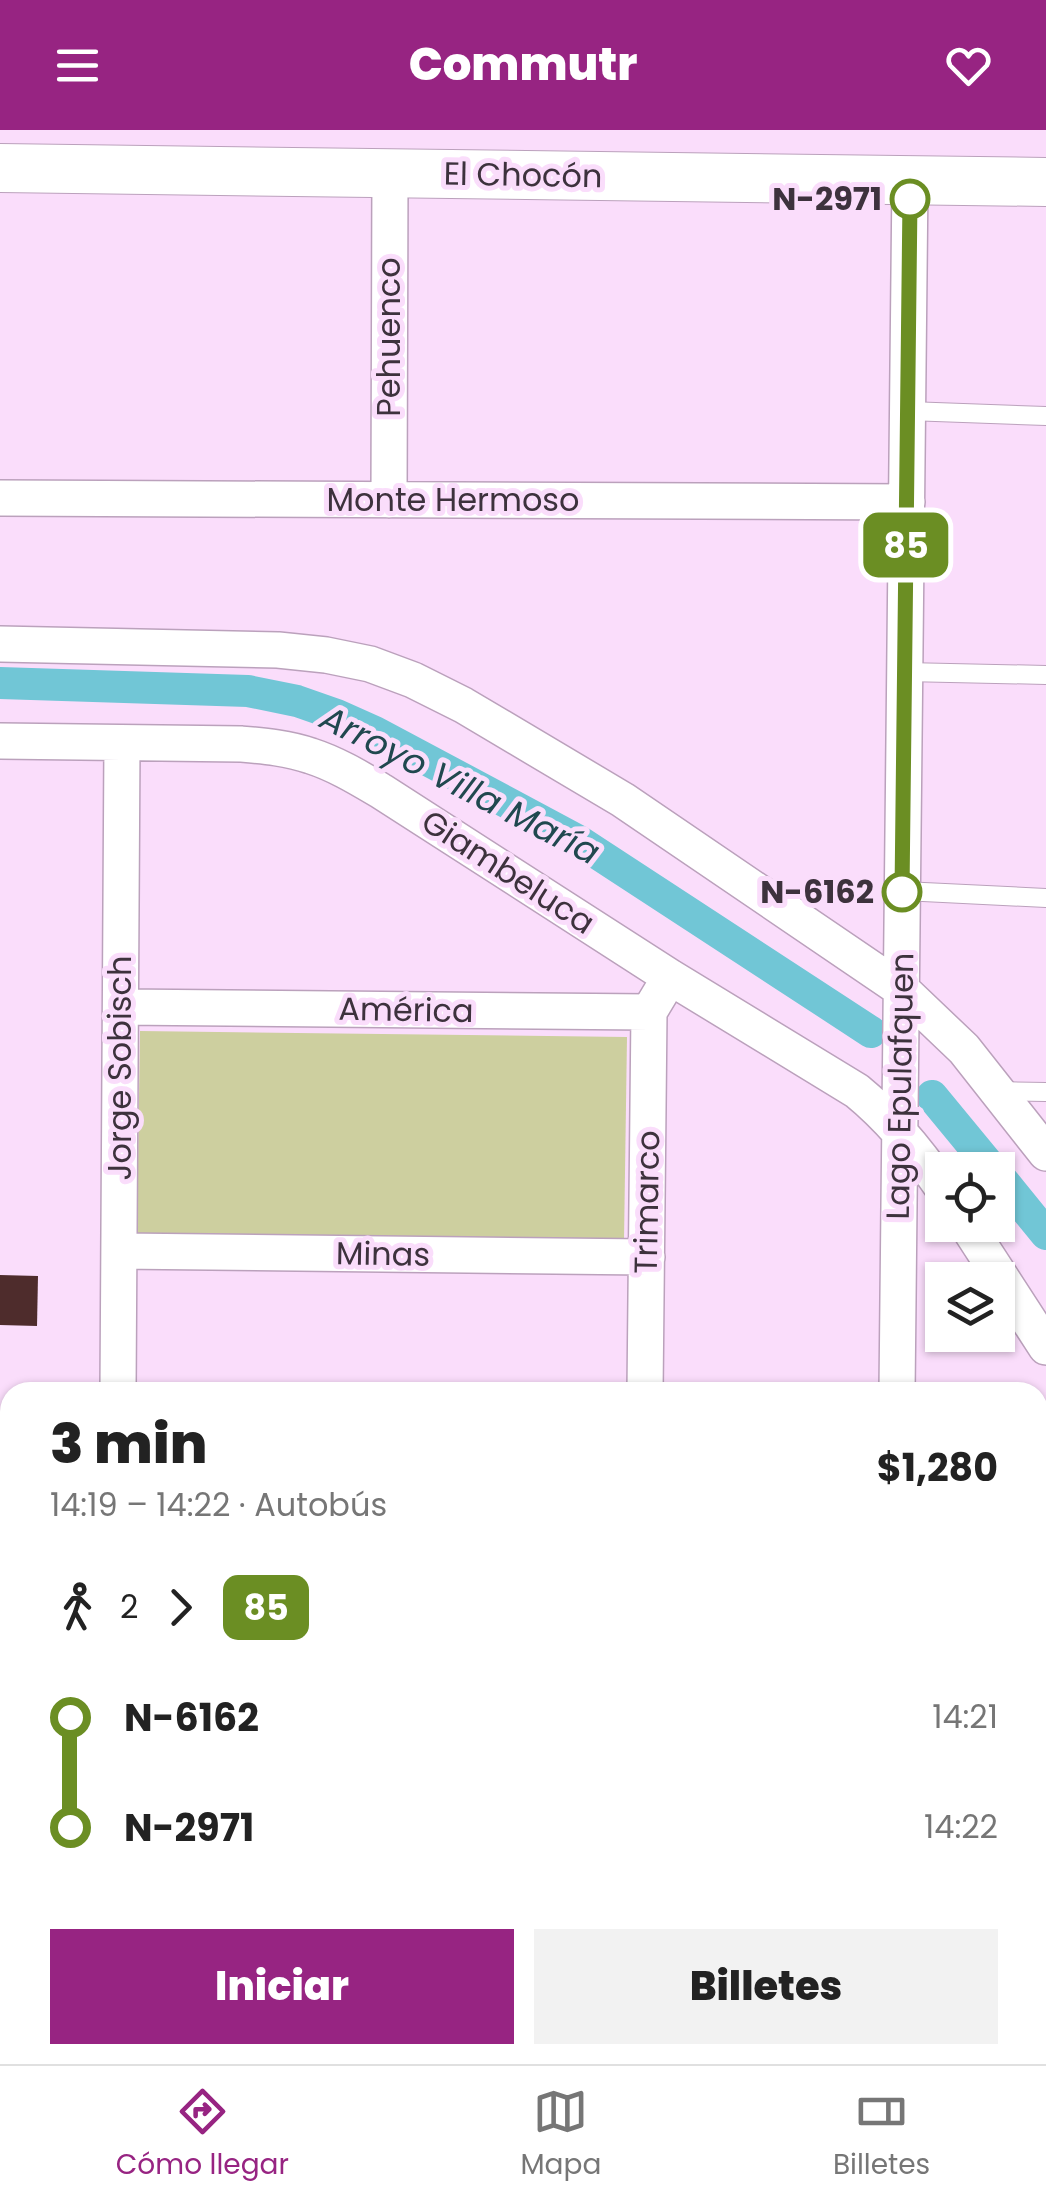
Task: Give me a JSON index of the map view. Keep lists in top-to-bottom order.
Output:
{
  "streets": {
    "main road": ["El Chocón"],
    "street": [
      "Pehuenco",
      "Monte Hermoso",
      "Giambeluca",
      "América",
      "Jorge Sobisch",
      "Lago Epulafquen",
      "Trimarco",
      "Minas"
    ]
  },
  "crossings": [
    ["El Chocón", "Pehuenco"],
    ["El Chocón", "Lago Epulafquen"],
    ["Pehuenco", "Monte Hermoso"],
    ["Monte Hermoso", "Lago Epulafquen"],
    ["Giambeluca", "Jorge Sobisch"],
    ["Giambeluca", "Lago Epulafquen"],
    ["América", "Jorge Sobisch"],
    ["América", "Trimarco"],
    ["Jorge Sobisch", "Minas"],
    ["Trimarco", "Minas"]
  ],
  "water": ["Arroyo Villa María"],
  "places": ["N-2971", "N-6162"],
  "lines": ["bus line 85"],
  "page": {
    "header": "Commutr",
    "on_map": "85",
    "heading": ["3 min", "14:19 – 14:22 · Autobús", "$1,280"],
    "legs": ["2", "85"],
    "list": [
      {
        "name": "N-6162",
        "value": "14:21"
      },
      {
        "name": "N-2971",
        "value": "14:22"
      }
    ],
    "buttons": ["Iniciar", "Billetes"],
    "tabs": ["Cómo llegar", "Mapa", "Billetes"]
  }
}
